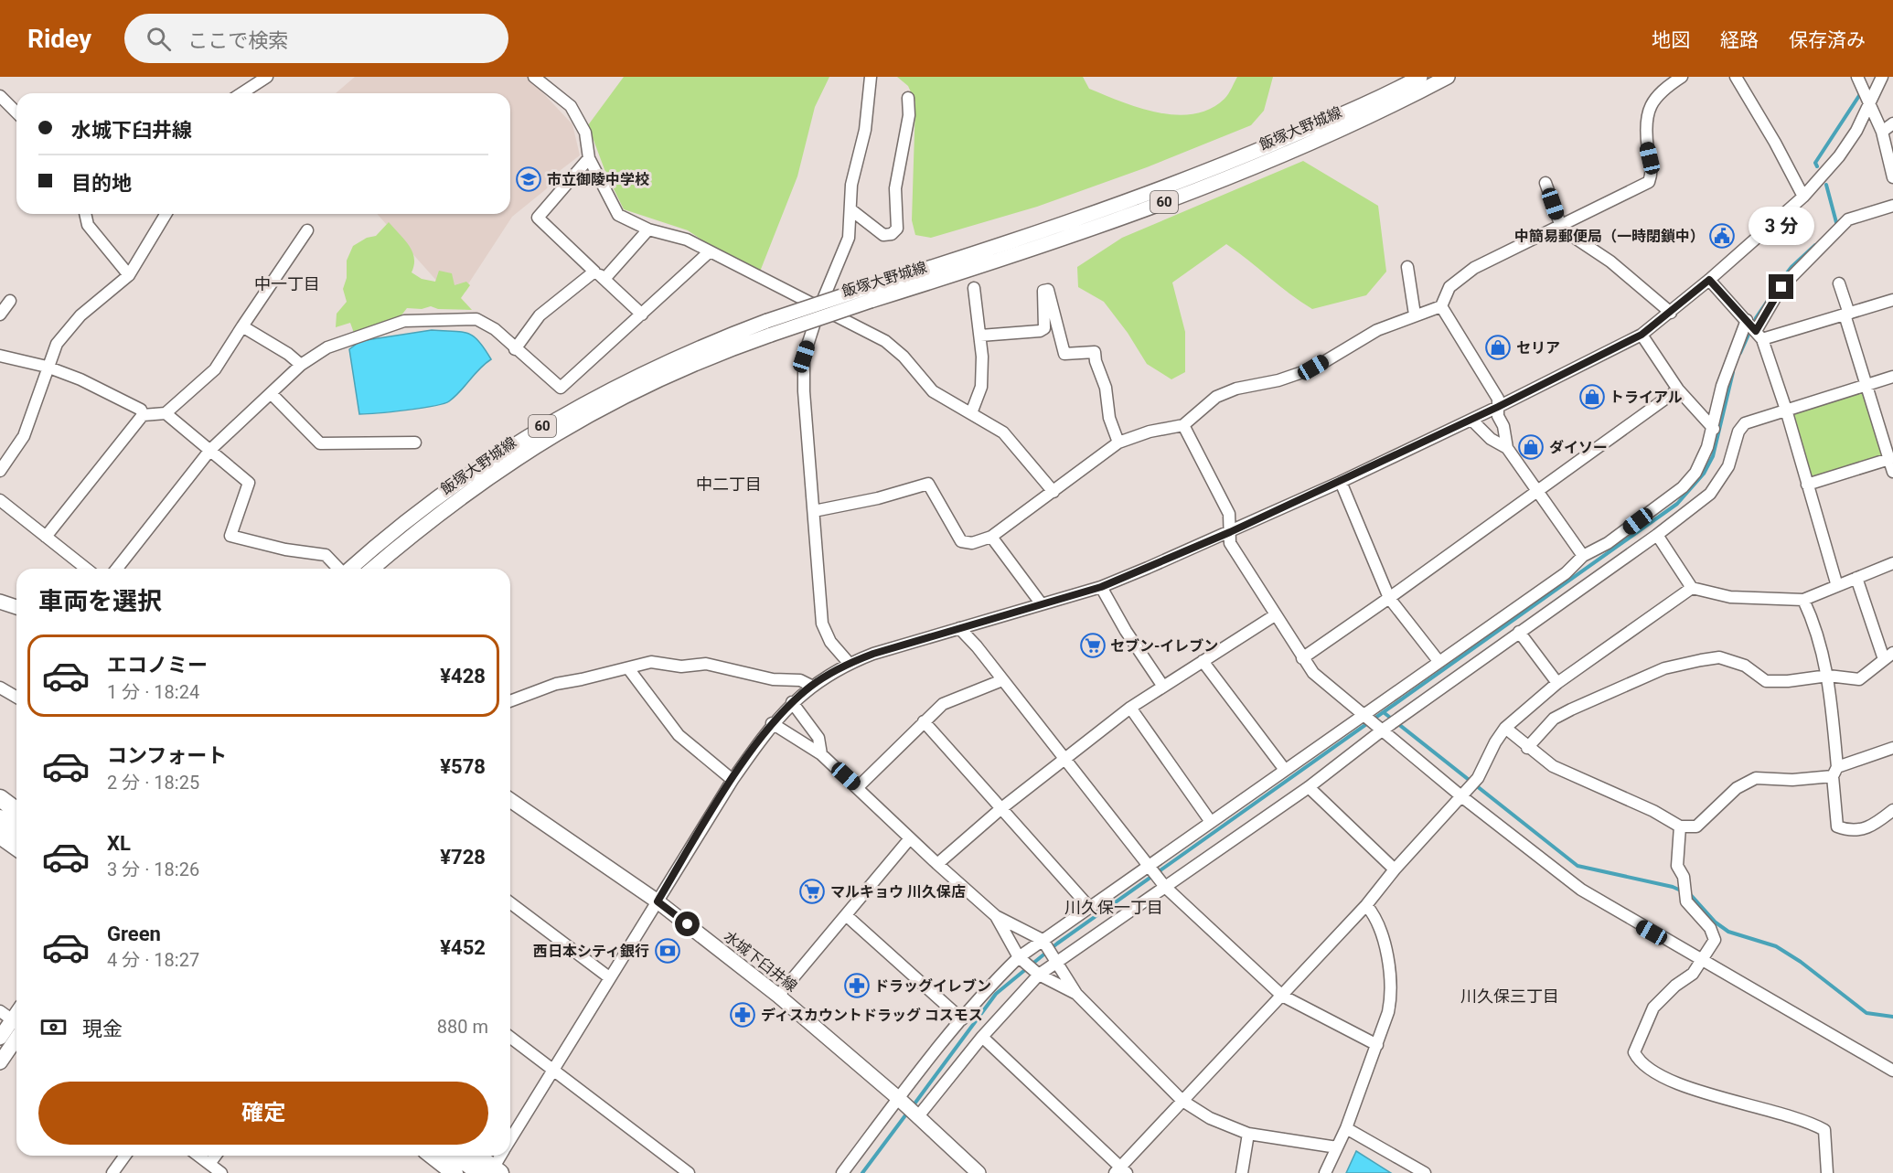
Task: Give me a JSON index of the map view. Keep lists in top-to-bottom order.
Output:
{
  "streets": {
    "main road": ["飯塚大野城線", "60", "水城下臼井線"]
  },
  "districts": [
    "中一丁目",
    "中二丁目",
    "川久保一丁目",
    "川久保三丁目"
  ],
  "places": {
    "school or university": ["市立御陵中学校"],
    "public building": ["中簡易郵便局（一時閉鎖中）"],
    "shop": ["セリア", "トライアル", "ダイソー"],
    "supermarket": ["セブン-イレブン", "マルキョウ 川久保店"],
    "bank": ["西日本シティ銀行"],
    "pharmacy": ["ドラッグイレブン", "ディスカウントドラッグ コスモス"]
  },
  "page": {
    "header": "Ridey",
    "search": "ここで検索",
    "nav": ["地図", "経路", "保存済み"],
    "banner": ["水城下臼井線", "目的地"],
    "bubble": "3 分",
    "heading": "車両を選択",
    "list": [
      {
        "name": "エコノミー",
        "note": "1 分 · 18:24",
        "value": "¥428"
      },
      {
        "name": "コンフォート",
        "note": "2 分 · 18:25",
        "value": "¥578"
      },
      {
        "name": "XL",
        "note": "3 分 · 18:26",
        "value": "¥728"
      },
      {
        "name": "Green",
        "note": "4 分 · 18:27",
        "value": "¥452"
      }
    ],
    "pay": ["現金", "880 m"],
    "buttons": "確定"
  }
}
